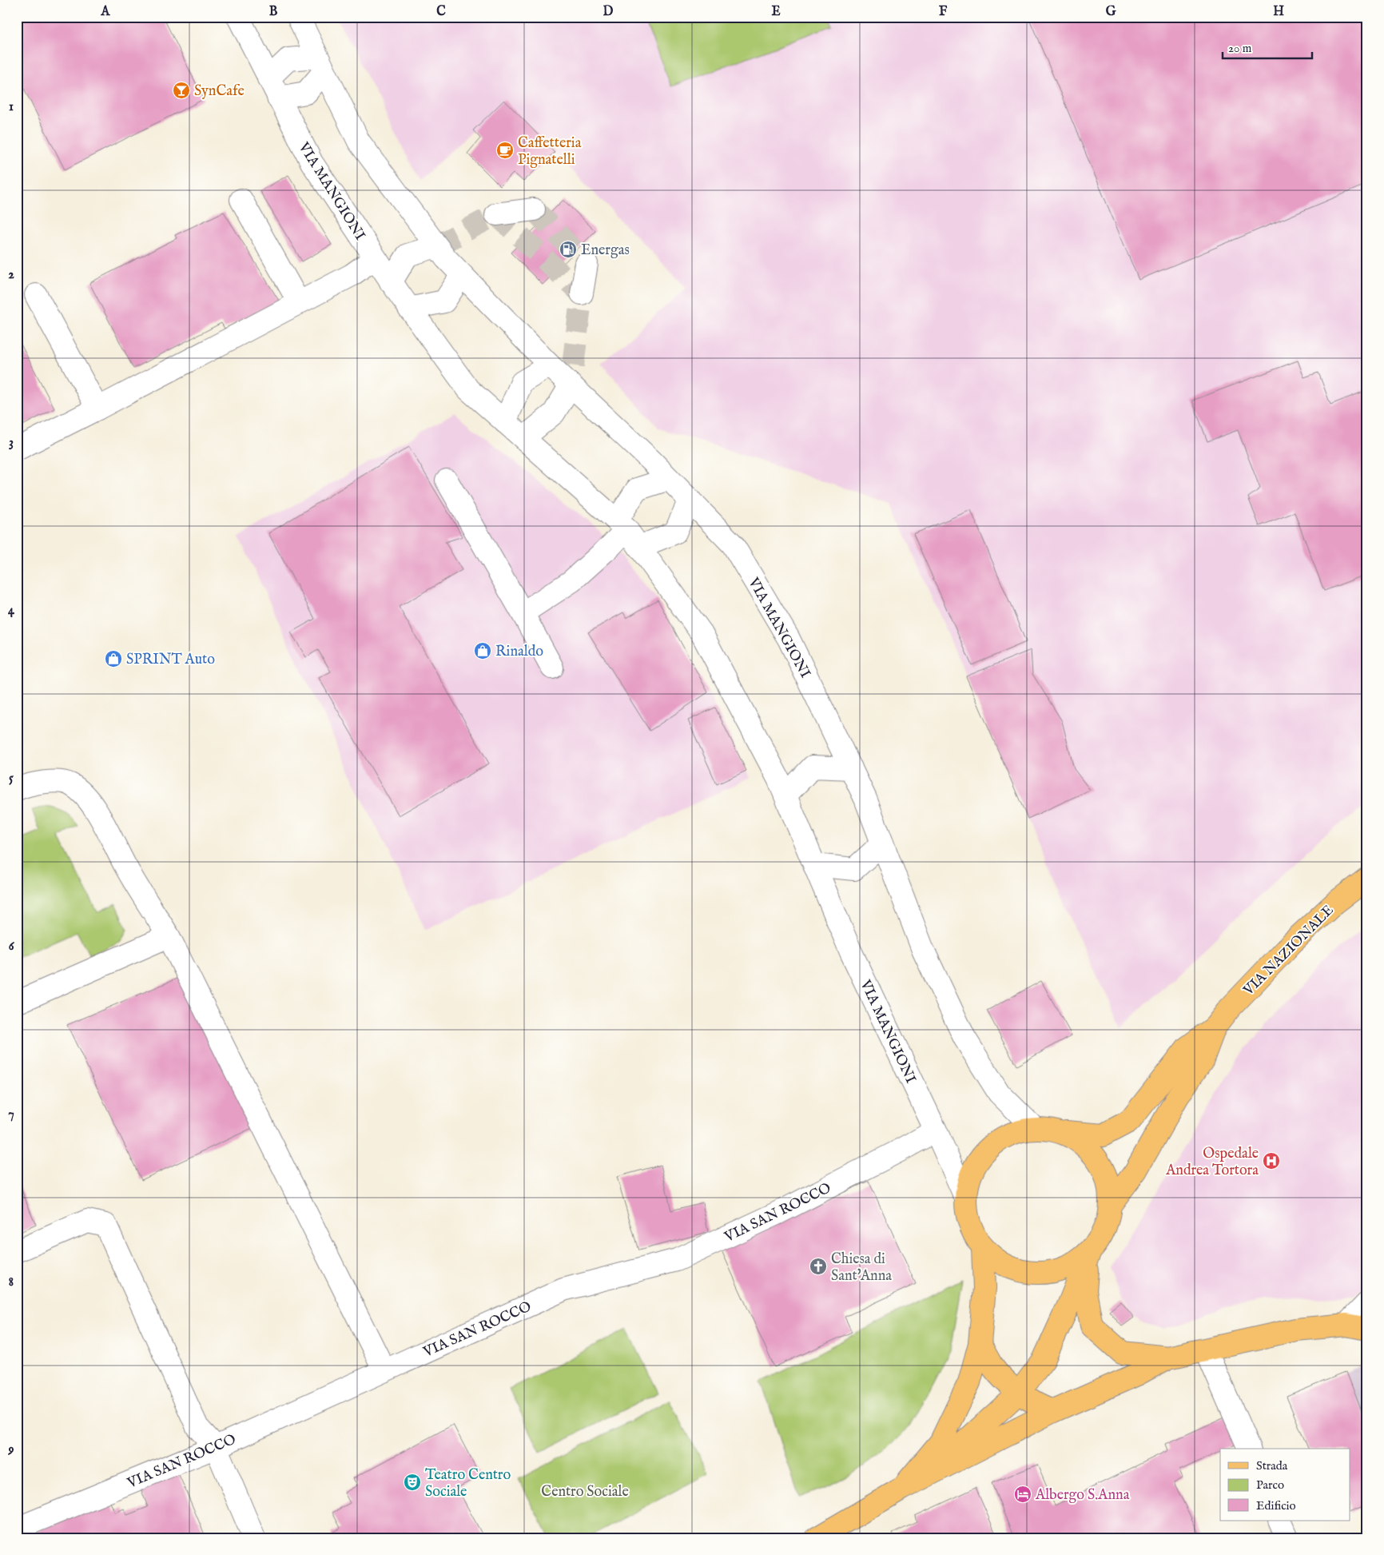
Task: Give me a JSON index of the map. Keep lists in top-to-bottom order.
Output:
{
  "streets": {
    "main road": ["VIA NAZIONALE"],
    "street": ["VIA MANGIONI", "VIA SAN ROCCO"]
  },
  "crossings": [
    ["VIA MANGIONI", "VIA NAZIONALE"],
    ["VIA MANGIONI", "VIA SAN ROCCO"]
  ],
  "parks": ["Centro Sociale"],
  "places": {
    "bar": ["SynCafe"],
    "cafe": ["Caffetteria Pignatelli"],
    "fuel station": ["Energas"],
    "shop": ["Rinaldo", "SPRINT Auto"],
    "hospital": ["Ospedale Andrea Tortora"],
    "church": ["Chiesa di Sant'Anna"],
    "theatre": ["Teatro Centro Sociale"],
    "hotel": ["Albergo S.Anna"]
  },
  "legend": ["Strada", "Parco", "Edificio"],
  "scale_bar": "20 m",
  "grid": {
    "columns": [
      "A",
      "B",
      "C",
      "D",
      "E",
      "F",
      "G",
      "H"
    ],
    "rows": [
      "1",
      "2",
      "3",
      "4",
      "5",
      "6",
      "7",
      "8",
      "9"
    ]
  }
}
